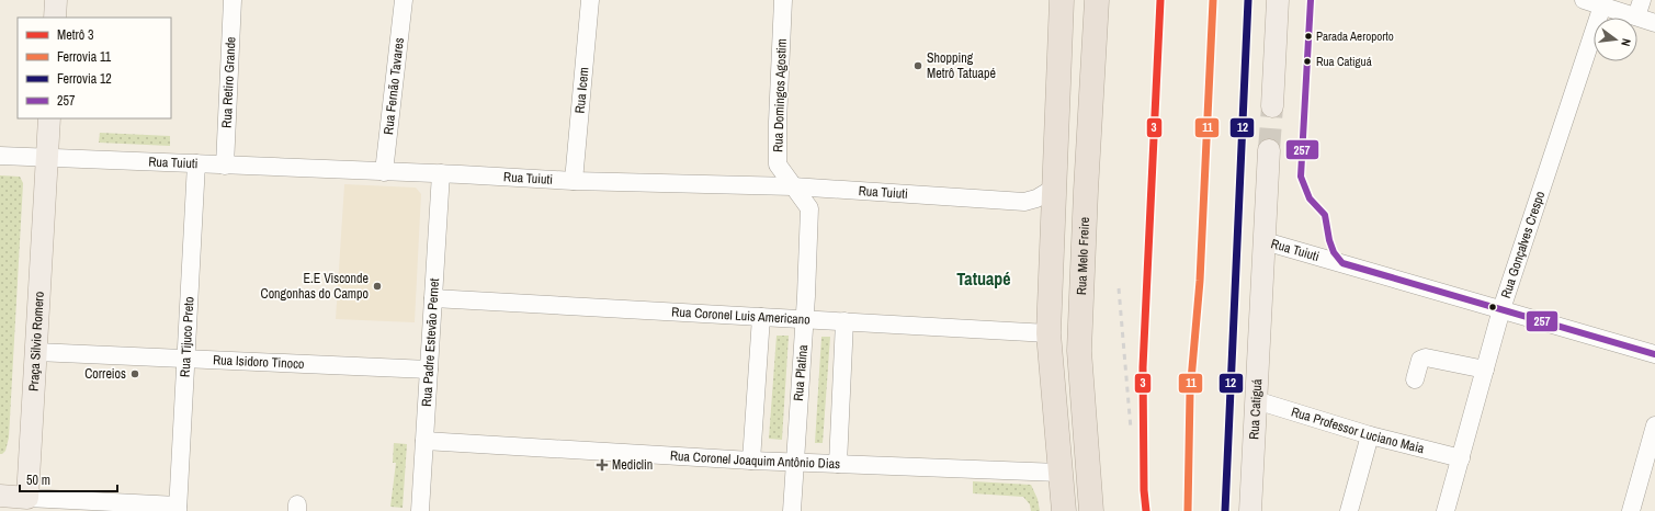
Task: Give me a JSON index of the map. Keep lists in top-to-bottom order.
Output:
{
  "streets": {
    "highway": ["Rua Melo Freire"],
    "main road": ["Praça Silvio Romero", "Rua Catiguá"],
    "street": [
      "Rua Retiro Grande",
      "Rua Fernão Tavares",
      "Rua Icem",
      "Rua Domingos Agostim",
      "Rua Tuiuti",
      "Rua Gonçalves Crespo",
      "Rua Coronel Luis Americano",
      "Rua Tijuco Preto",
      "Rua Padre Estevão Pernet",
      "Rua Isidoro Tinoco",
      "Rua Platina",
      "Rua Professor Luciano Maia",
      "Rua Coronel Joaquim Antônio Dias"
    ]
  },
  "crossings": [
    ["Rua Retiro Grande", "Rua Tuiuti"],
    ["Rua Fernão Tavares", "Rua Tuiuti"],
    ["Rua Icem", "Rua Tuiuti"],
    ["Rua Domingos Agostim", "Rua Tuiuti"],
    ["Rua Domingos Agostim", "Rua Platina"],
    ["Rua Tuiuti", "Rua Gonçalves Crespo"],
    ["Rua Tuiuti", "Rua Tijuco Preto"],
    ["Rua Tuiuti", "Praça Silvio Romero"],
    ["Rua Tuiuti", "Rua Padre Estevão Pernet"],
    ["Rua Tuiuti", "Rua Platina"],
    ["Rua Tuiuti", "Rua Catiguá"],
    ["Rua Gonçalves Crespo", "Rua Professor Luciano Maia"],
    ["Rua Coronel Luis Americano", "Rua Padre Estevão Pernet"],
    ["Rua Coronel Luis Americano", "Rua Platina"],
    ["Rua Tijuco Preto", "Rua Isidoro Tinoco"],
    ["Praça Silvio Romero", "Rua Isidoro Tinoco"],
    ["Rua Padre Estevão Pernet", "Rua Isidoro Tinoco"],
    ["Rua Padre Estevão Pernet", "Rua Coronel Joaquim Antônio Dias"],
    ["Rua Platina", "Rua Coronel Joaquim Antônio Dias"],
    ["Rua Catiguá", "Rua Professor Luciano Maia"]
  ],
  "districts": ["Tatuapé"],
  "places": {
    "other": [
      "Parada Aeroporto",
      "Rua Catiguá",
      "Shopping Metrô Tatuapé",
      "E.E Visconde Congonhas do Campo",
      "Correios"
    ],
    "health": ["Mediclin"]
  },
  "lines": [
    "metro line 3",
    "rail line 11",
    "rail line 12",
    "transit line 257"
  ],
  "legend": [
    "Metrô 3",
    "Ferrovia 11",
    "Ferrovia 12",
    "257"
  ],
  "scale_bar": "50 m",
  "north": "right"
}
